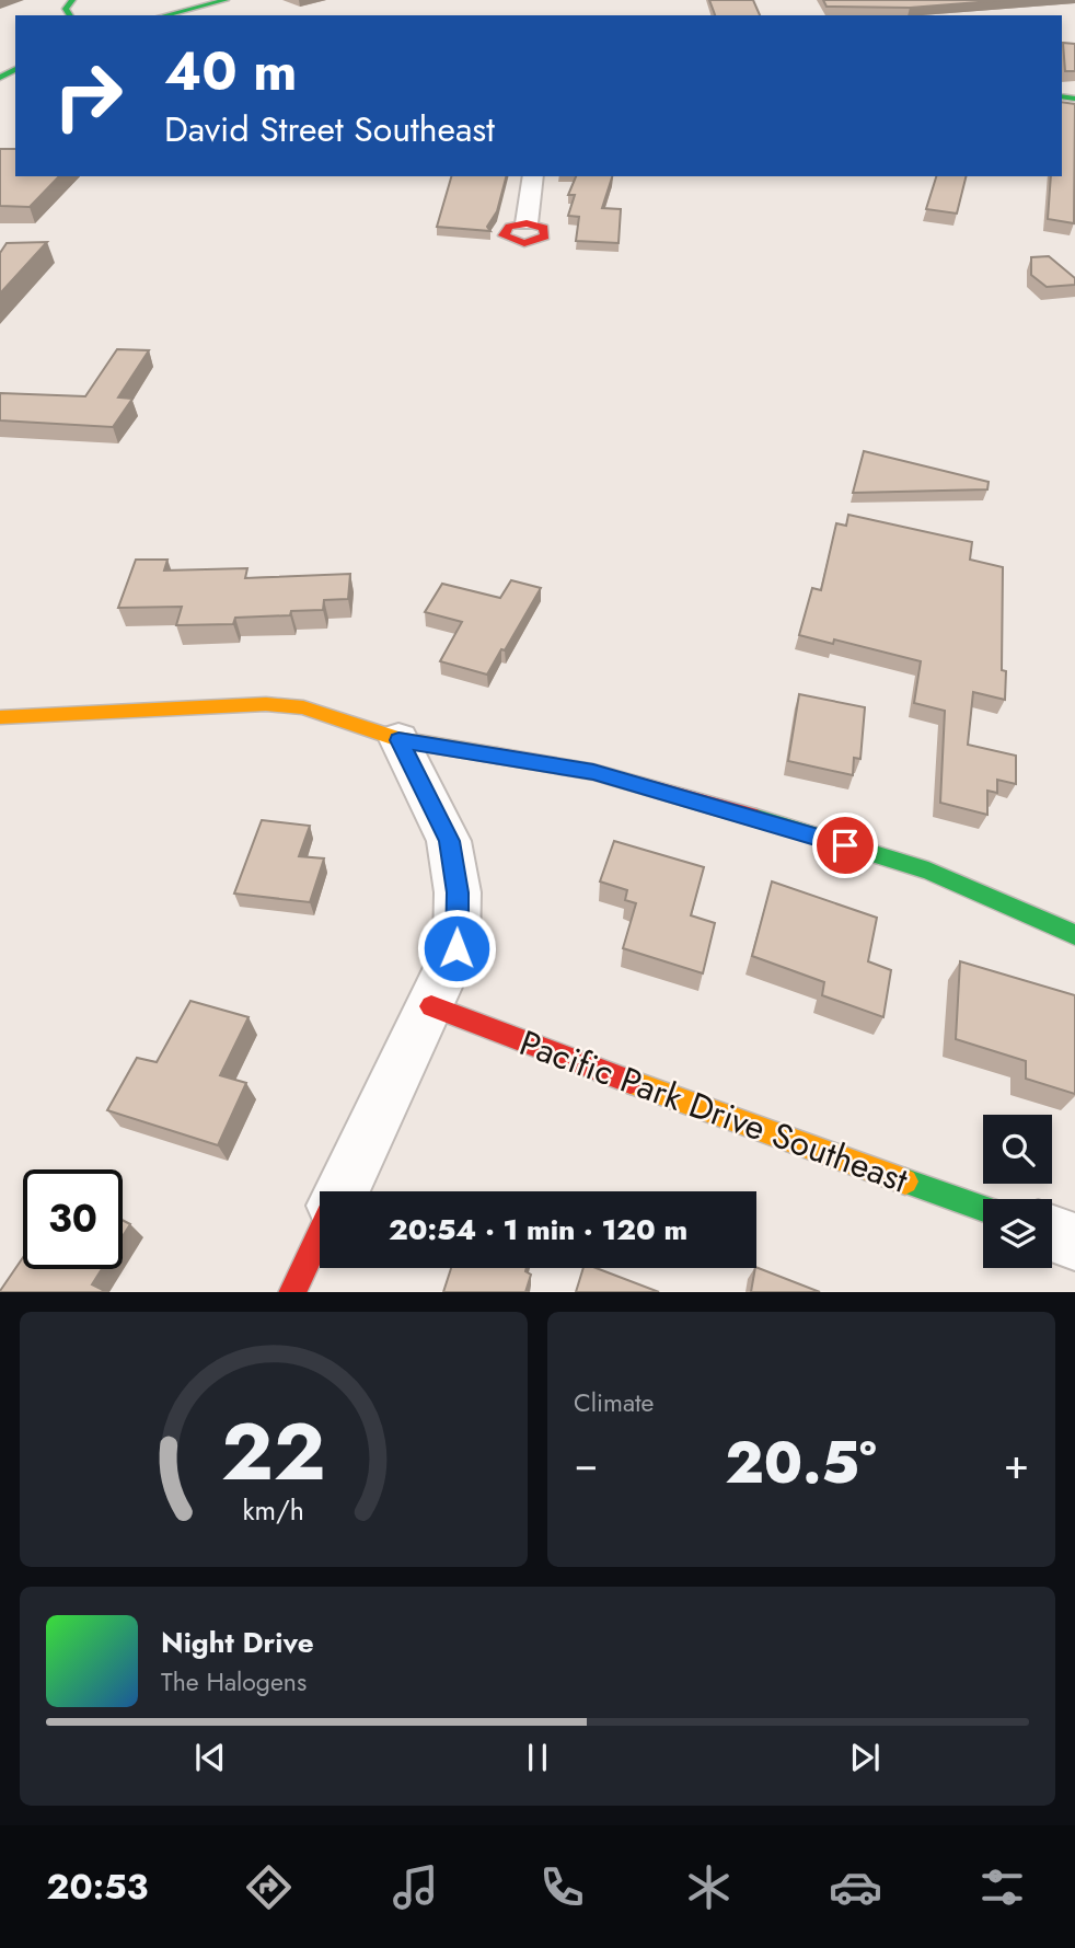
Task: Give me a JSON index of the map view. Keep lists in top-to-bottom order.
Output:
{
  "streets": {
    "street": ["Pacific Park Drive Southeast"]
  },
  "page": {
    "turn": ["40 m", "David Street Southeast"],
    "limit": "30",
    "trip": "20:54 · 1 min · 120 m",
    "tile": "Climate",
    "heat": ["−", "20.5°", "+"],
    "song": ["Night Drive", "The Halogens"],
    "tabs": "20:53",
    "gauge": ["22", "km/h"]
  }
}
